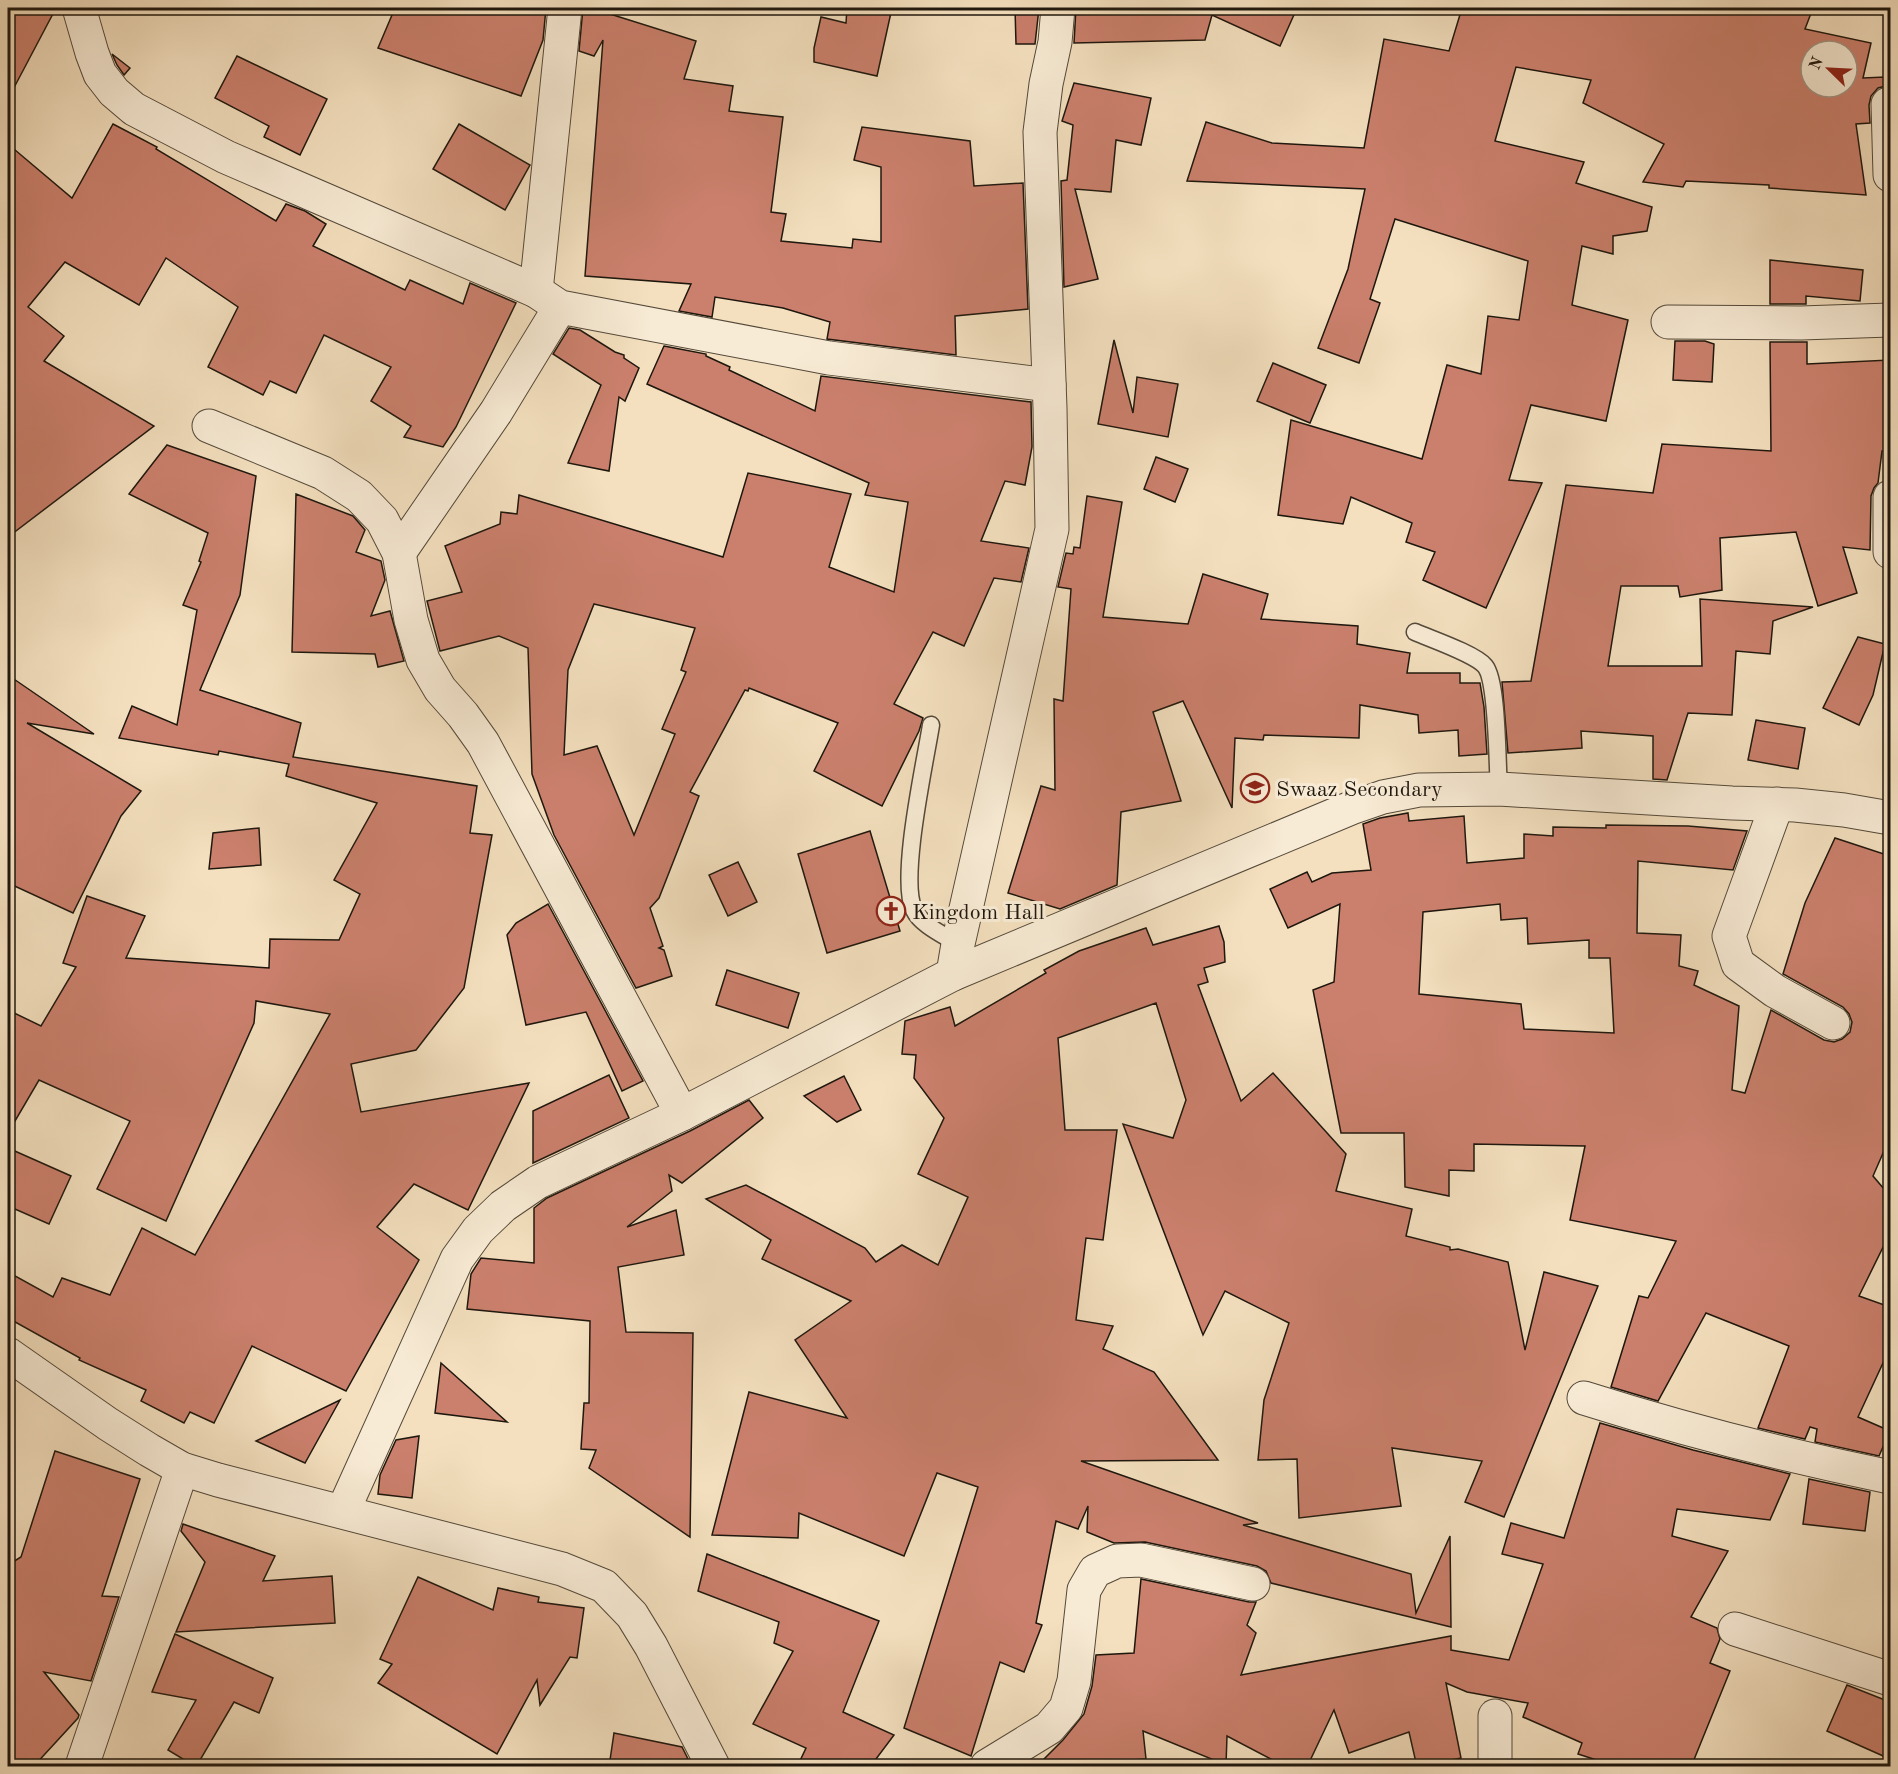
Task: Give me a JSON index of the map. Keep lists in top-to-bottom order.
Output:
{
  "places": {
    "school or university": ["Swaaz Secondary"],
    "church": ["Kingdom Hall"]
  },
  "north": "top left"
}
